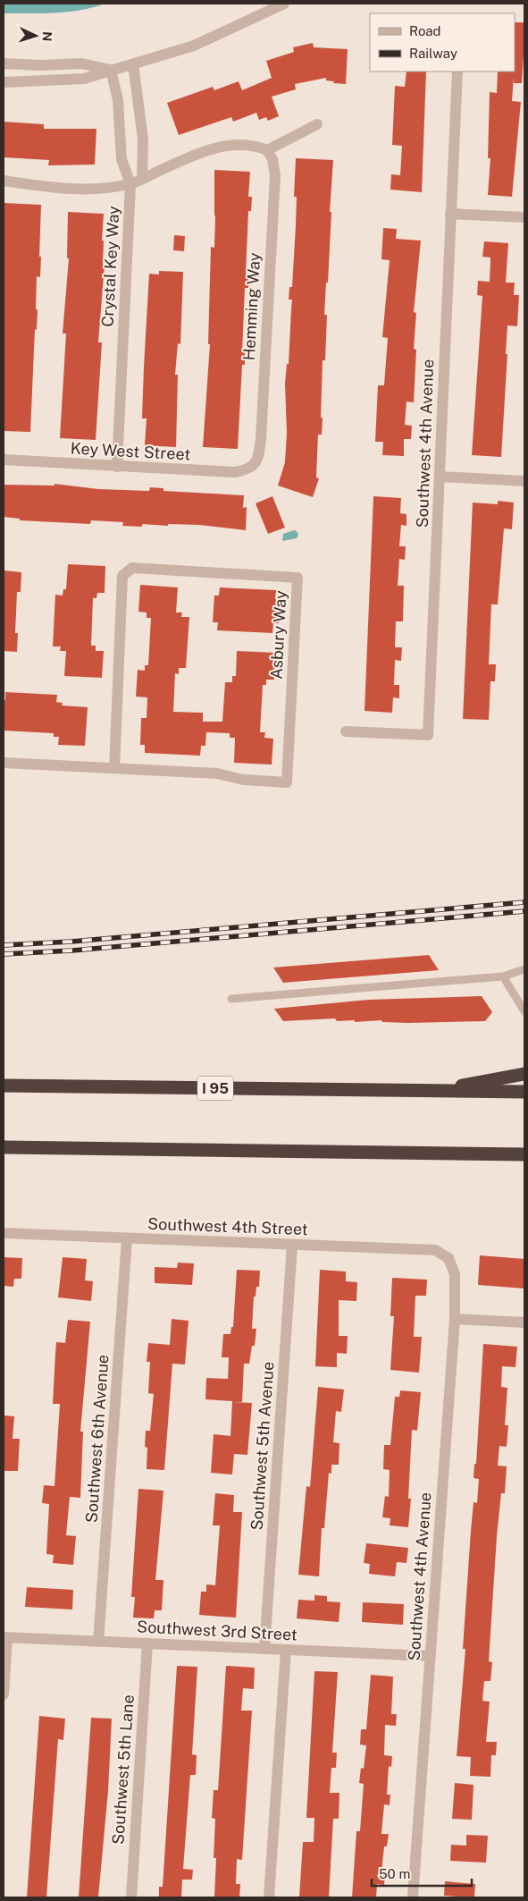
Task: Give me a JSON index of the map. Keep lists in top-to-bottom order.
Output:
{
  "streets": {
    "highway": ["I 95"],
    "street": [
      "Crystal Key Way",
      "Hemming Way",
      "Southwest 4th Avenue",
      "Key West Street",
      "Asbury Way",
      "Southwest 4th Street",
      "Southwest 6th Avenue",
      "Southwest 5th Avenue",
      "Southwest 3rd Street",
      "Southwest 5th Lane"
    ]
  },
  "crossings": [
    ["Crystal Key Way", "Key West Street"],
    ["Hemming Way", "Key West Street"],
    ["Southwest 4th Avenue", "Southwest 4th Street"],
    ["Southwest 4th Avenue", "Southwest 3rd Street"],
    ["Southwest 4th Street", "Southwest 6th Avenue"],
    ["Southwest 4th Street", "Southwest 5th Avenue"],
    ["Southwest 6th Avenue", "Southwest 3rd Street"],
    ["Southwest 5th Avenue", "Southwest 3rd Street"],
    ["Southwest 3rd Street", "Southwest 5th Lane"]
  ],
  "legend": ["Road", "Railway"],
  "scale_bar": "50 m",
  "north": "right"
}
